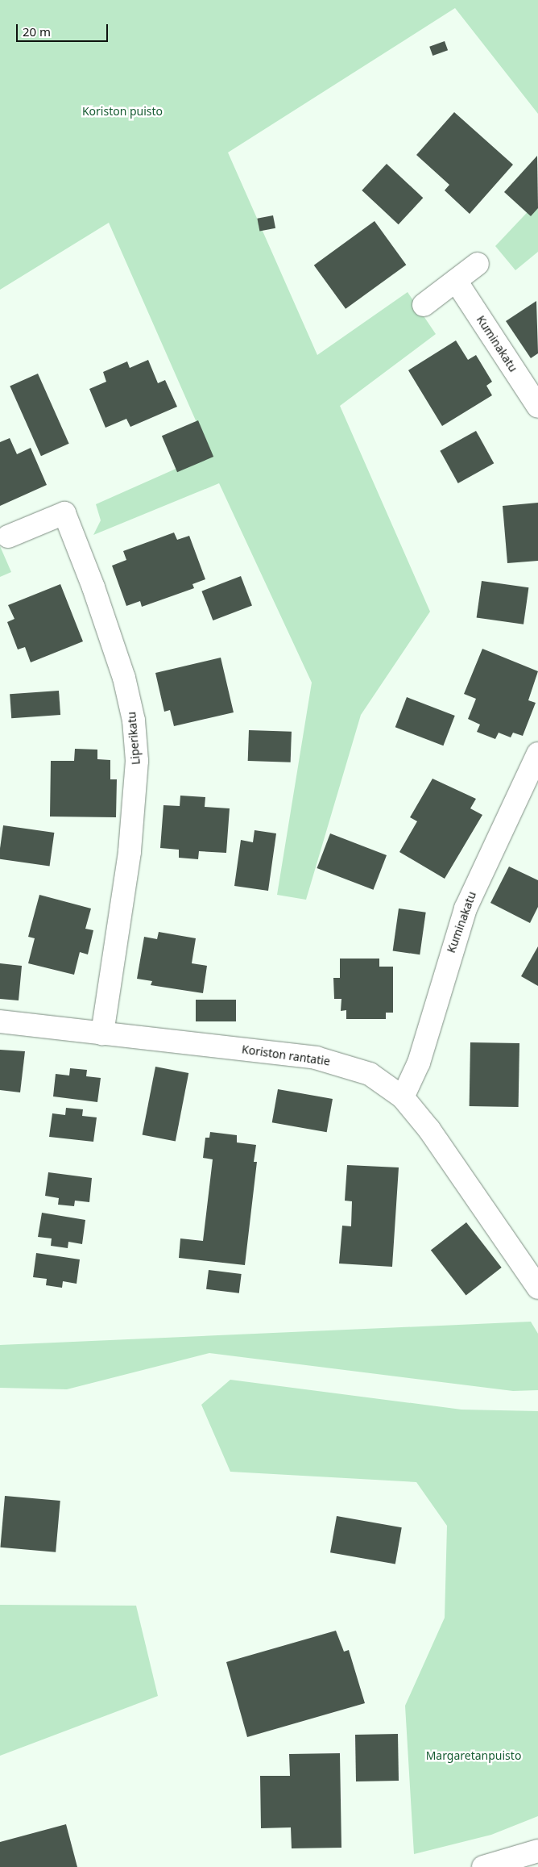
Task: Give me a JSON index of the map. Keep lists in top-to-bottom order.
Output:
{
  "streets": {
    "street": ["Kuminakatu", "Liperikatu", "Koriston rantatie"]
  },
  "crossings": [
    ["Kuminakatu", "Koriston rantatie"],
    ["Liperikatu", "Koriston rantatie"]
  ],
  "parks": ["Koriston puisto", "Margaretanpuisto"],
  "scale_bar": "20 m"
}
